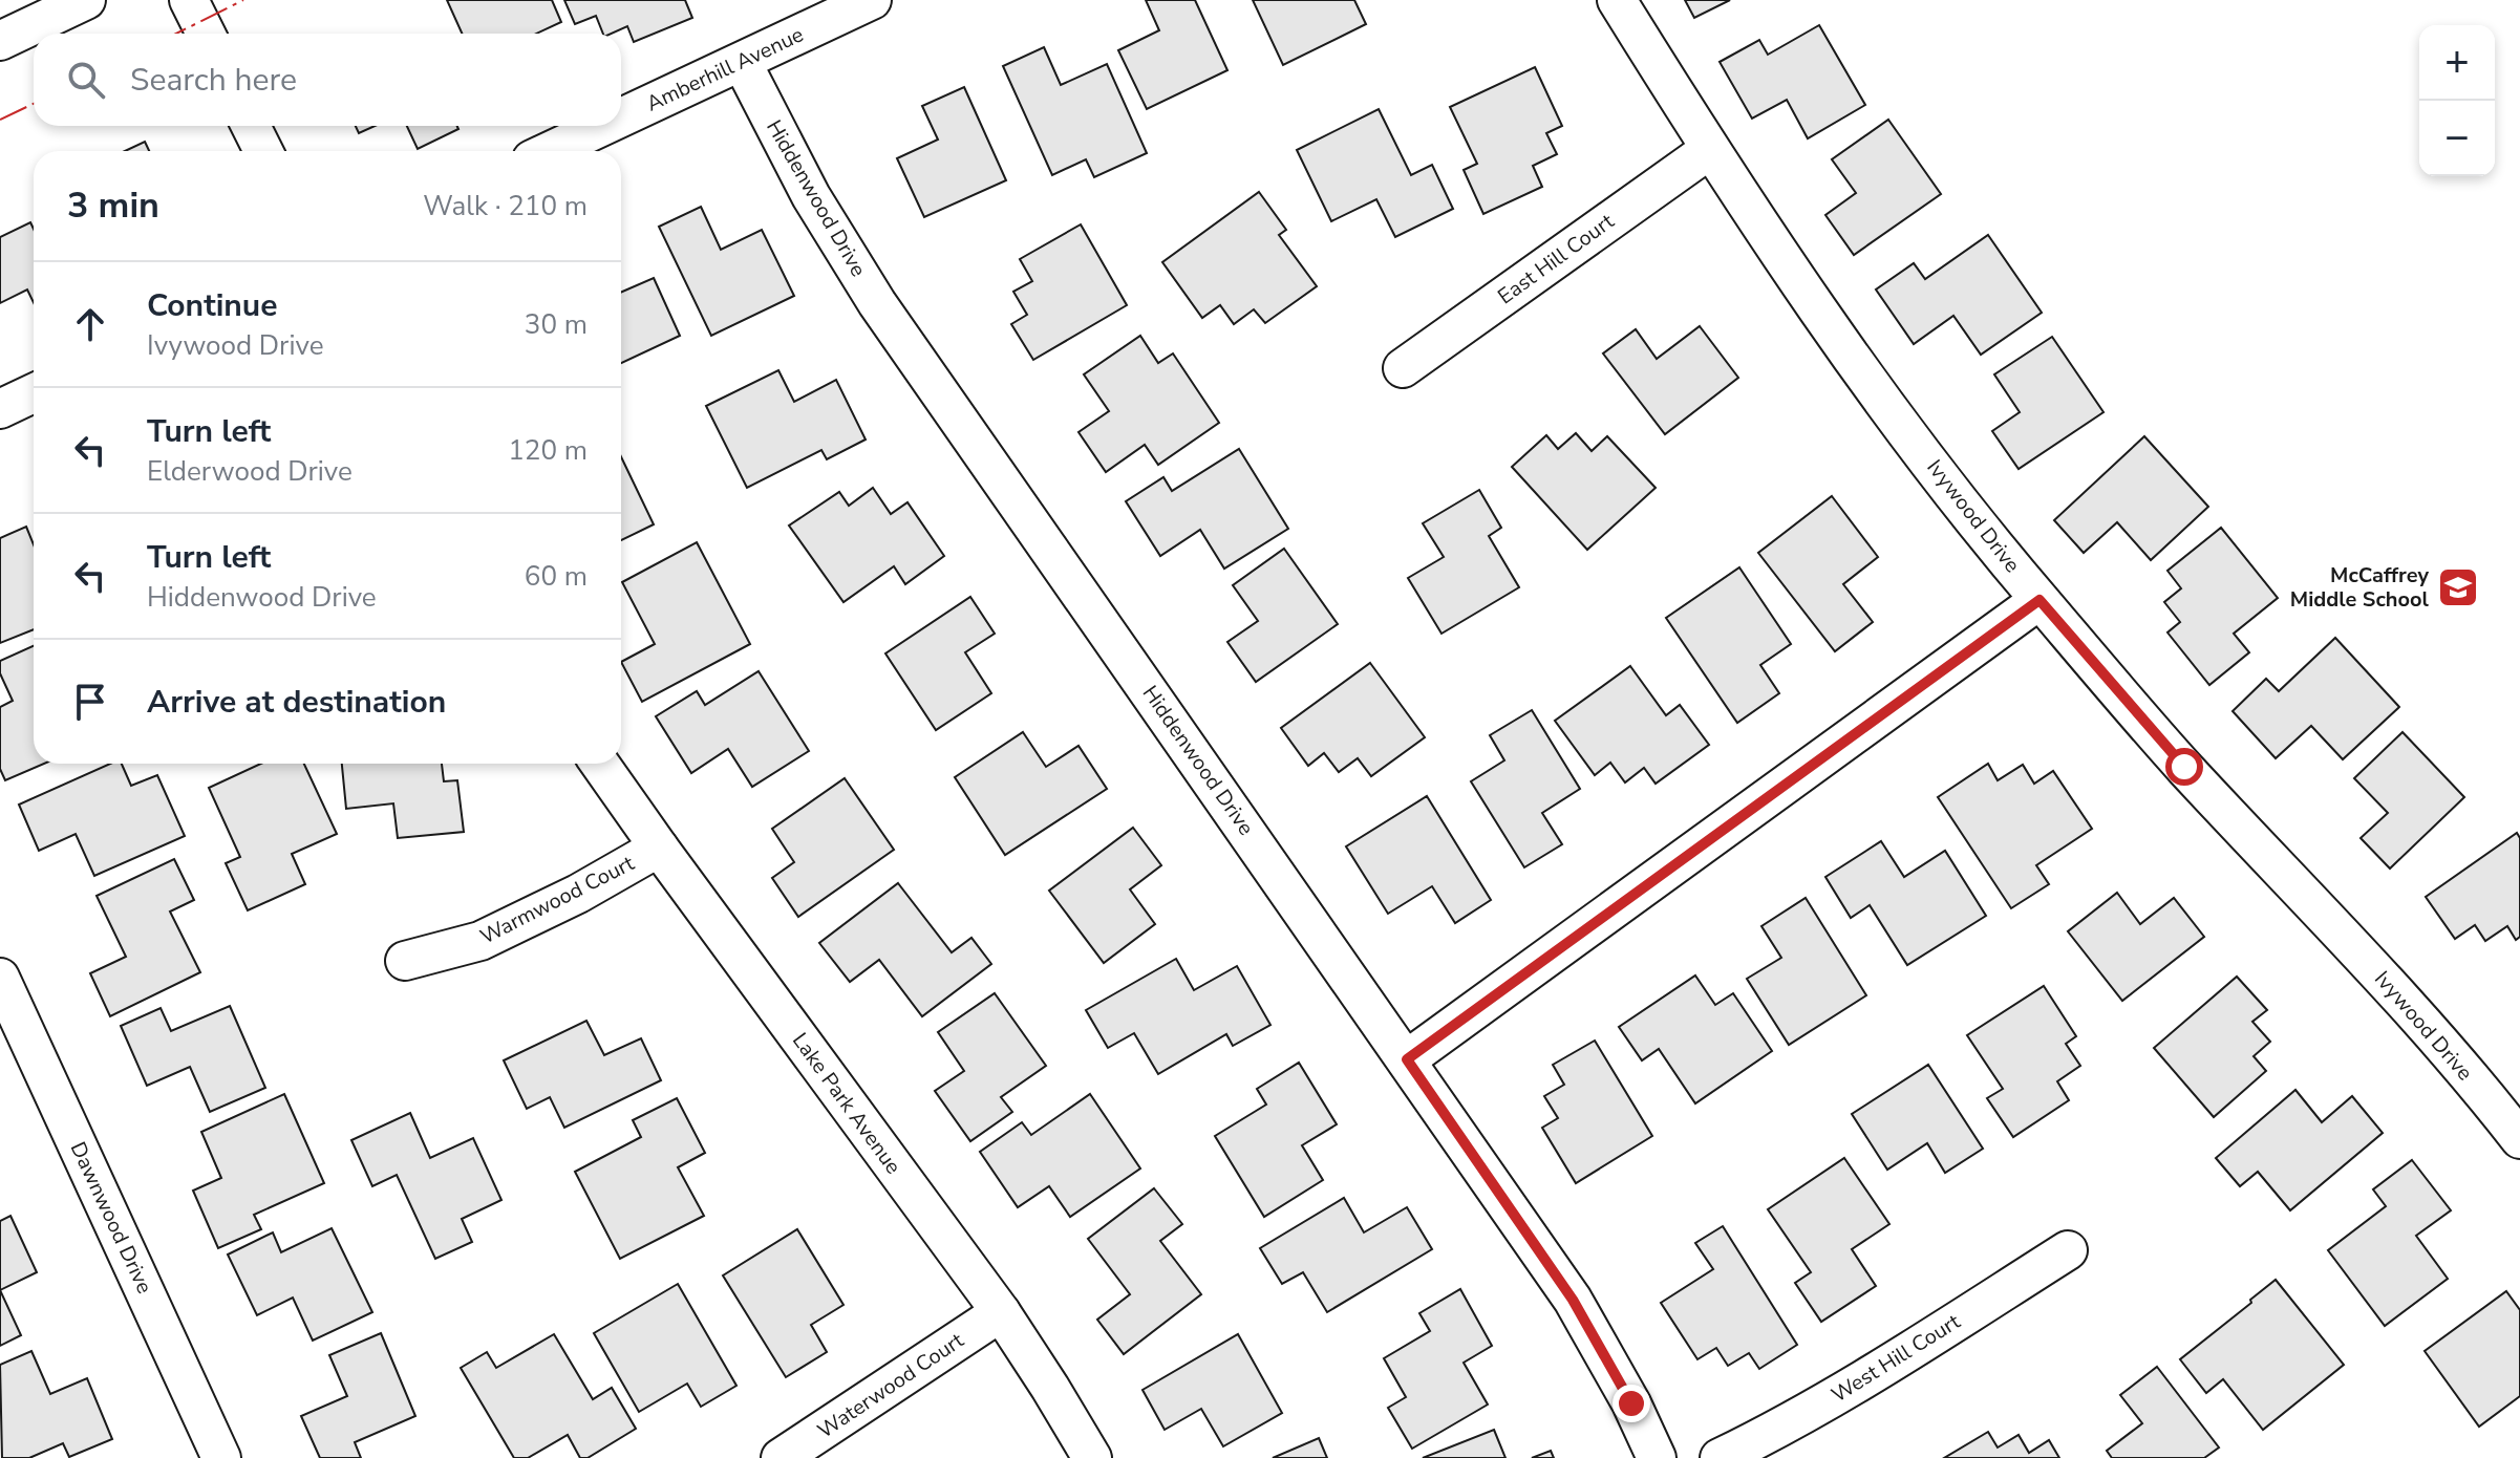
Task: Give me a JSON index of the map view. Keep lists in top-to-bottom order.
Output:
{
  "streets": {
    "street": [
      "Amberhill Avenue",
      "Hiddenwood Drive",
      "East Hill Court",
      "Ivywood Drive",
      "Warmwood Court",
      "Lake Park Avenue",
      "Dawnwood Drive",
      "West Hill Court",
      "Waterwood Court"
    ]
  },
  "crossings": [
    ["Amberhill Avenue", "Hiddenwood Drive"],
    ["East Hill Court", "Ivywood Drive"],
    ["Warmwood Court", "Lake Park Avenue"],
    ["Lake Park Avenue", "Waterwood Court"]
  ],
  "places": {
    "school or university": ["McCaffrey Middle School"]
  },
  "page": {
    "map_buttons": ["+", "−"],
    "search": "Search here",
    "heading": ["3 min", "Walk · 210 m"],
    "list": [
      ["Continue", "Ivywood Drive", "30 m"],
      ["Turn left", "Elderwood Drive", "120 m"],
      ["Turn left", "Hiddenwood Drive", "60 m"],
      "Arrive at destination"
    ]
  }
}
